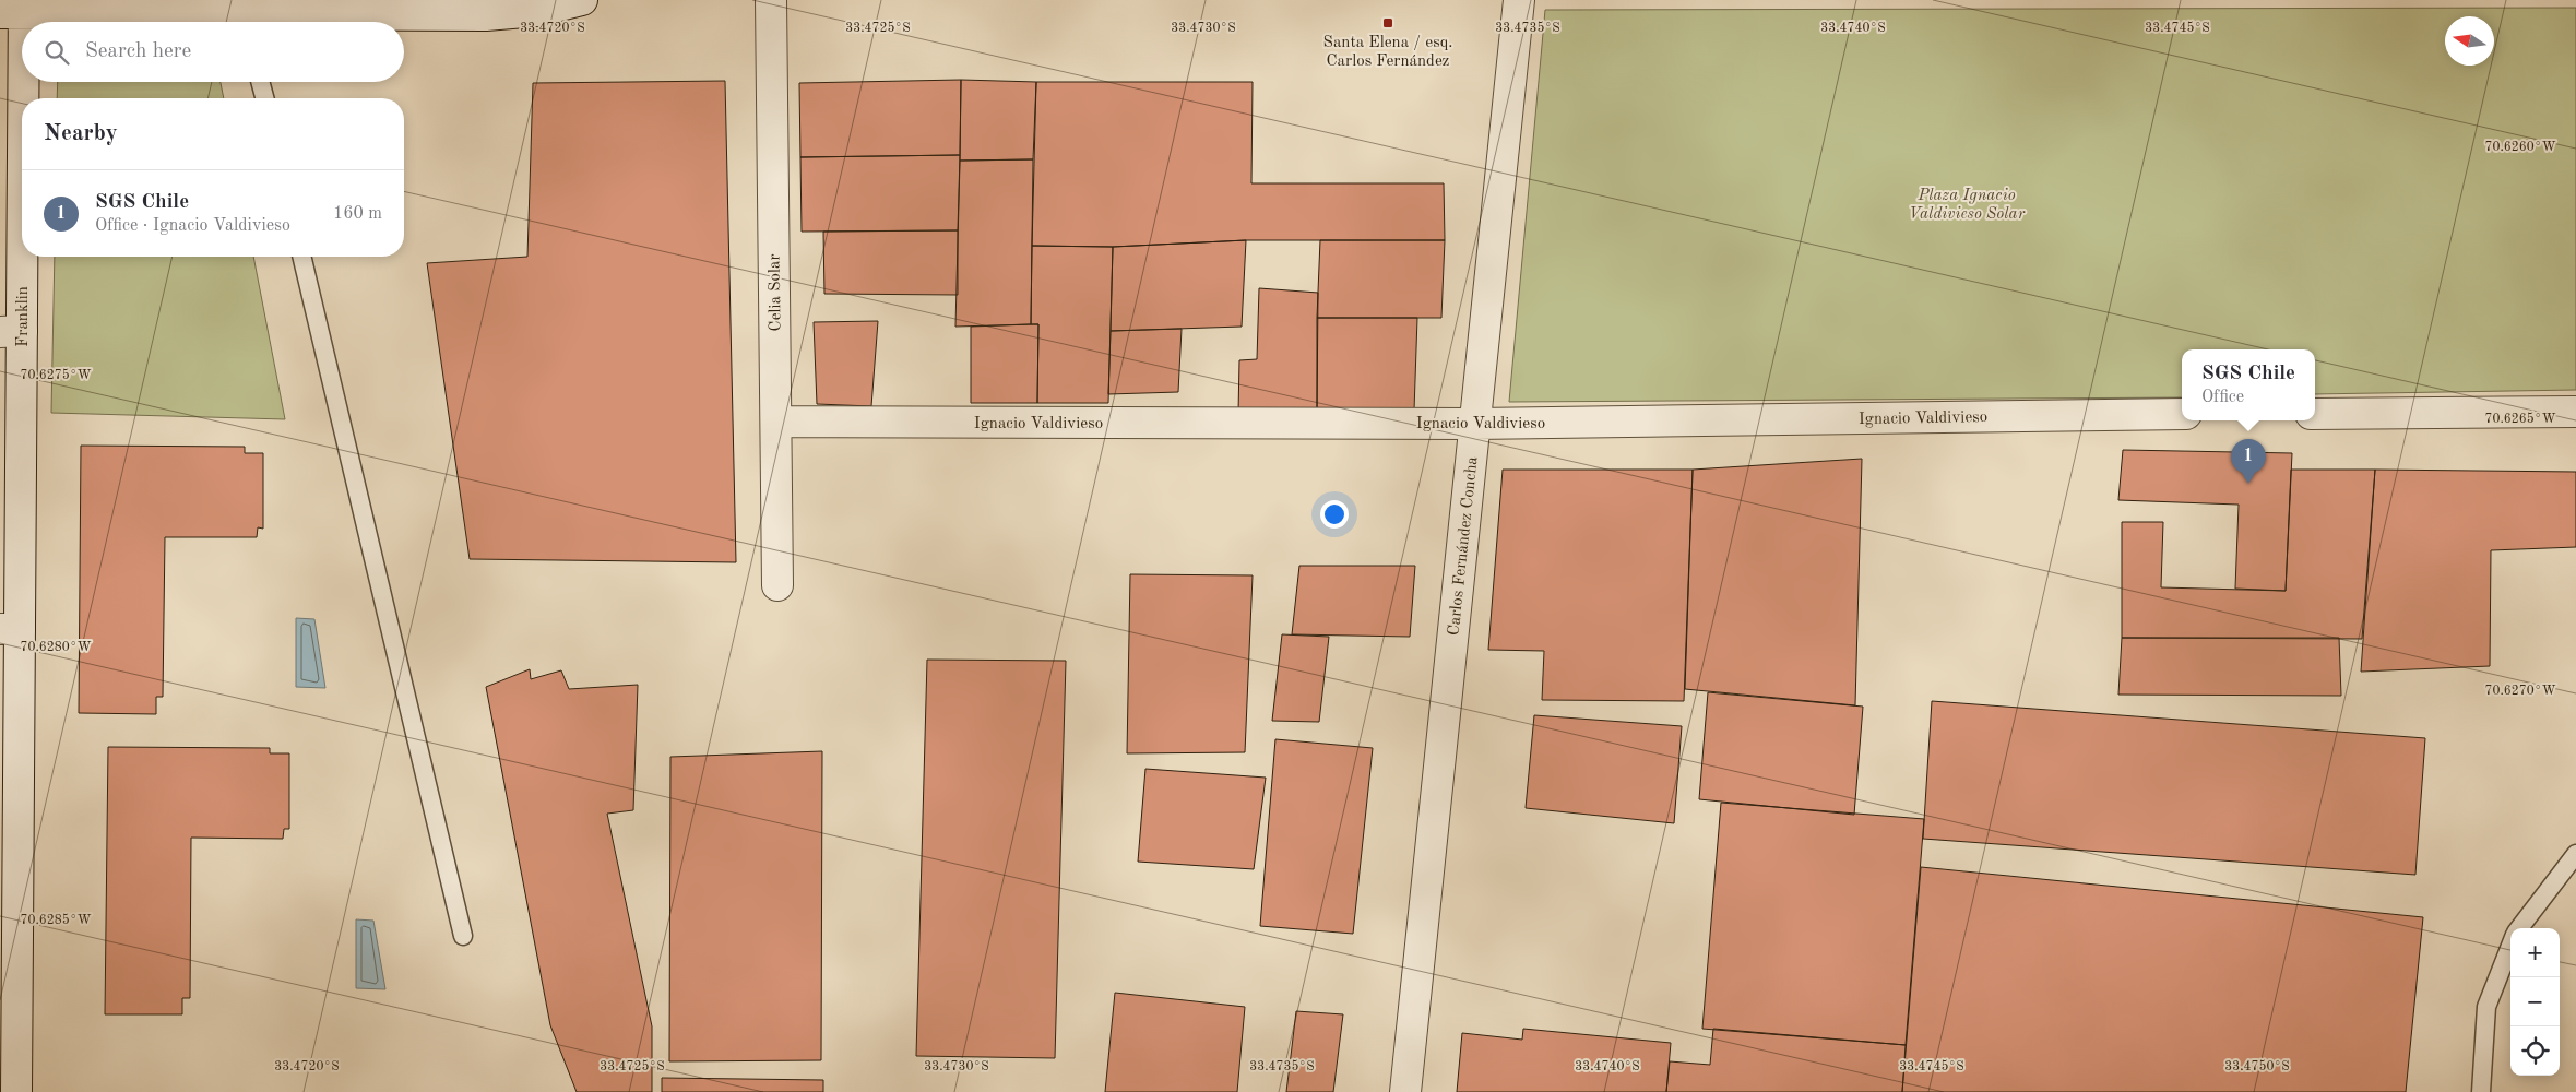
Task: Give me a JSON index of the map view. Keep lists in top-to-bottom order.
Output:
{
  "streets": {
    "street": [
      "Celia Solar",
      "Franklin",
      "Ignacio Valdivieso",
      "Carlos Fernández Concha"
    ]
  },
  "crossings": [
    ["Celia Solar", "Ignacio Valdivieso"],
    ["Ignacio Valdivieso", "Carlos Fernández Concha"]
  ],
  "parks": ["Plaza Ignacio Valdivieso Solar"],
  "places": {
    "transit": ["Santa Elena / esq. Carlos Fernández"]
  },
  "north": "left",
  "page": {
    "search": "Search here",
    "heading": "Nearby",
    "list": [
      {
        "mark": "1",
        "name": "SGS Chile",
        "note": "Office · Ignacio Valdivieso",
        "value": "160 m"
      }
    ],
    "popup": ["SGS Chile", "Office"],
    "pins": "1",
    "map_buttons": ["+", "−"]
  },
  "coordinates": [
    "33.4720°S",
    "33.4725°S",
    "33.4730°S",
    "33.4735°S",
    "33.4740°S",
    "33.4745°S",
    "70.6260°W",
    "70.6275°W",
    "70.6265°W",
    "70.6280°W",
    "70.6270°W",
    "70.6285°W",
    "33.4750°S"
  ]
}
